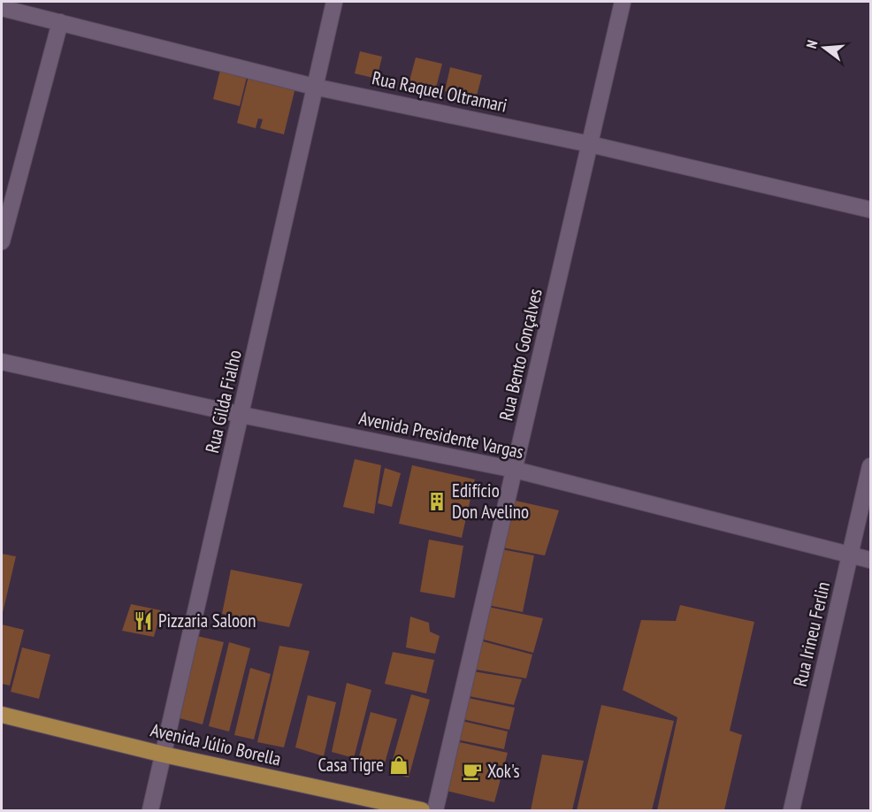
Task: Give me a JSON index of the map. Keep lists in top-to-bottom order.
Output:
{
  "streets": {
    "main road": ["Avenida Júlio Borella"],
    "street": [
      "Rua Raquel Oltramari",
      "Rua Bento Gonçalves",
      "Rua Gilda Fialho",
      "Avenida Presidente Vargas",
      "Rua Irineu Ferlin"
    ]
  },
  "crossings": [
    ["Rua Raquel Oltramari", "Rua Bento Gonçalves"],
    ["Rua Raquel Oltramari", "Rua Gilda Fialho"],
    ["Rua Bento Gonçalves", "Avenida Presidente Vargas"],
    ["Rua Gilda Fialho", "Avenida Presidente Vargas"],
    ["Rua Gilda Fialho", "Avenida Júlio Borella"],
    ["Avenida Presidente Vargas", "Rua Irineu Ferlin"]
  ],
  "places": {
    "building": ["Edifício Don Avelino"],
    "restaurant": ["Pizzaria Saloon"],
    "shop": ["Casa Tigre"],
    "cafe": ["Xok's"]
  },
  "north": "left"
}
